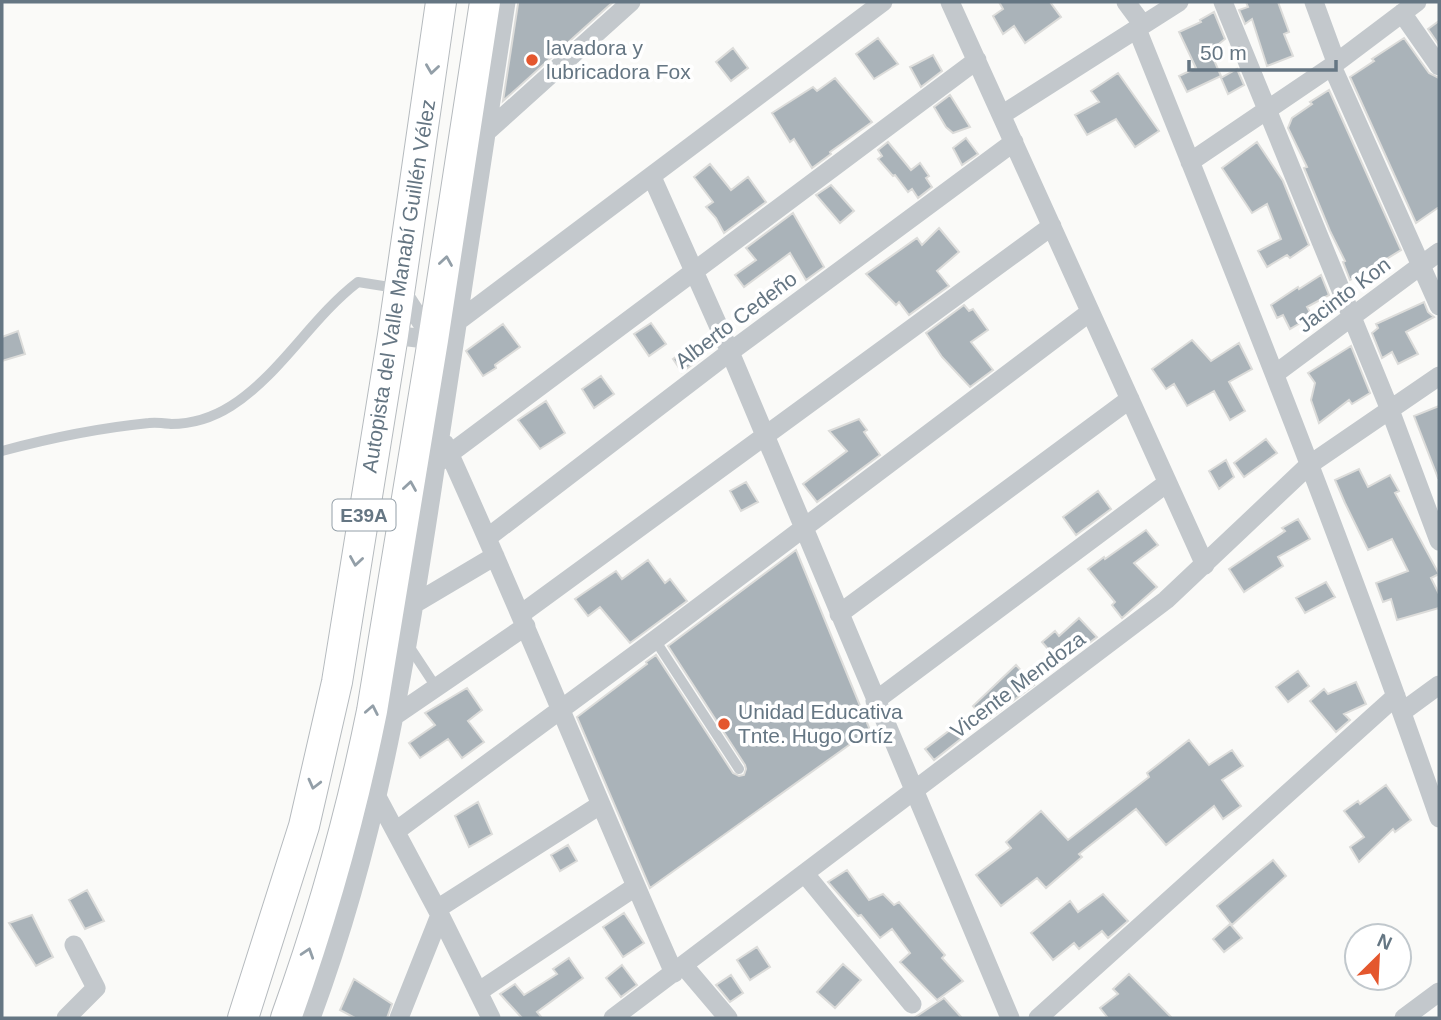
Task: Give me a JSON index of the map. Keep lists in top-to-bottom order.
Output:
{
  "streets": {
    "main road": ["Autopista del Valle Manabí Guillén Vélez", "E39A"],
    "street": ["Jacinto Kon", "Alberto Cedeño", "Vicente Mendoza"]
  },
  "crossings": [
    ["Autopista del Valle Manabí Guillén Vélez", "Alberto Cedeño"]
  ],
  "places": ["lavadora y lubricadora Fox", "Unidad Educativa Tnte. Hugo Ortíz"],
  "scale_bar": "50 m",
  "north": "top right"
}
